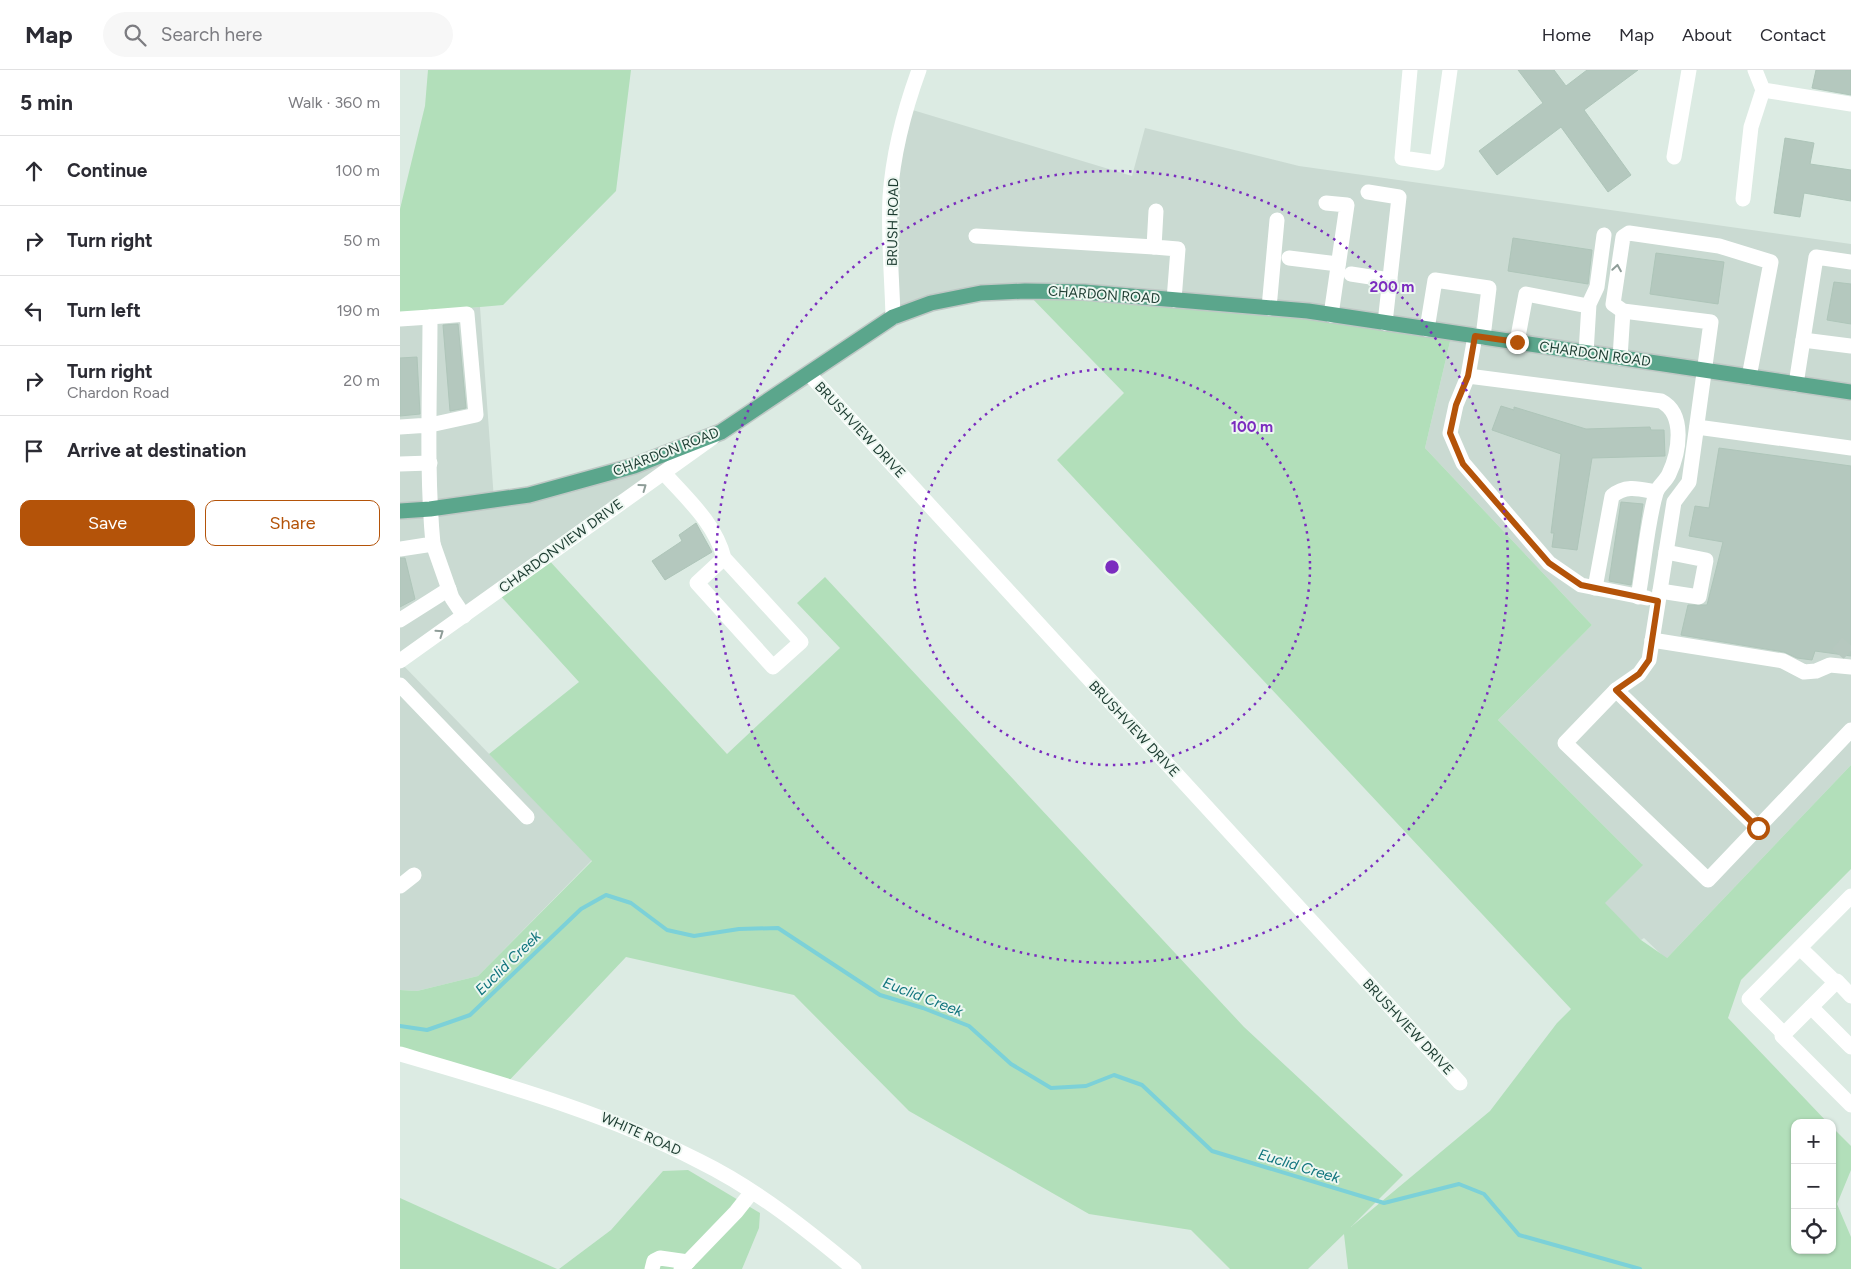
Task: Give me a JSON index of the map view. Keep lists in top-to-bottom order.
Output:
{
  "streets": {
    "main road": ["CHARDON ROAD"],
    "street": [
      "BRUSH ROAD",
      "BRUSHVIEW DRIVE",
      "CHARDONVIEW DRIVE",
      "WHITE ROAD"
    ]
  },
  "crossings": [
    ["BRUSH ROAD", "CHARDON ROAD"],
    ["CHARDON ROAD", "BRUSHVIEW DRIVE"],
    ["CHARDON ROAD", "CHARDONVIEW DRIVE"]
  ],
  "one_way": ["CHARDONVIEW DRIVE"],
  "water": ["Euclid Creek"],
  "page": {
    "header": "Map",
    "search": "Search here",
    "nav": [
      "Home",
      "Map",
      "About",
      "Contact"
    ],
    "heading": ["5 min", "Walk · 360 m"],
    "list": [
      ["Continue", "100 m"],
      ["Turn right", "50 m"],
      ["Turn left", "190 m"],
      ["Turn right", "Chardon Road", "20 m"],
      "Arrive at destination"
    ],
    "buttons": ["Save", "Share"],
    "map_buttons": ["+", "−"]
  },
  "rings": ["200 m", "100 m"]
}
